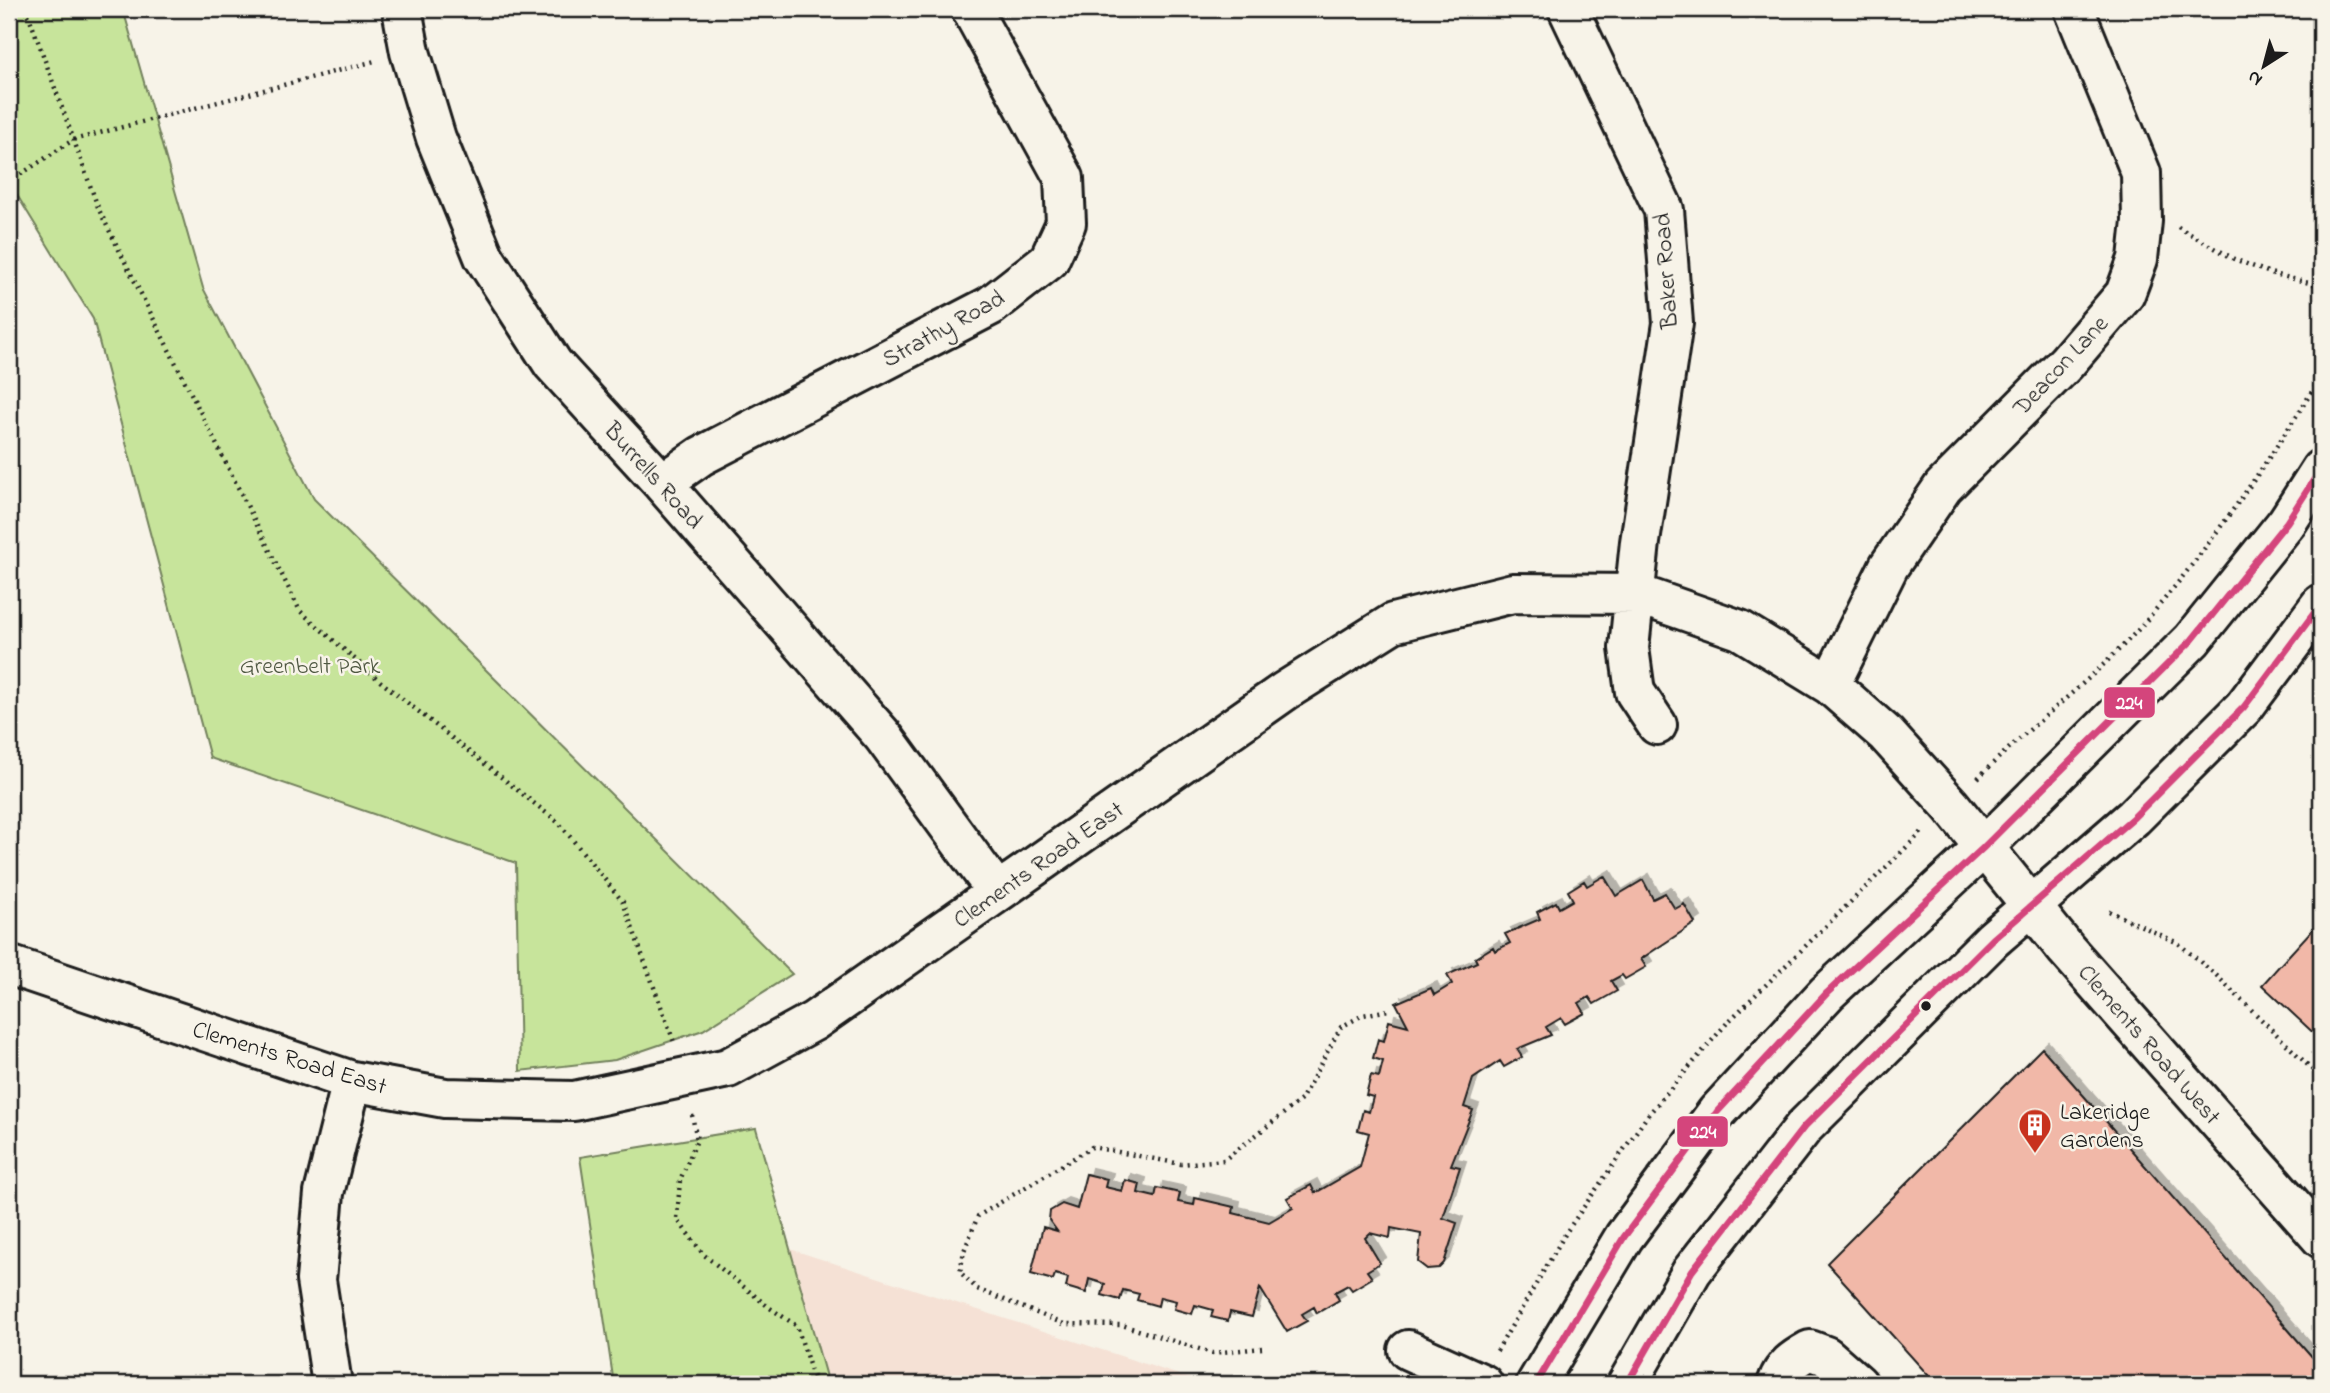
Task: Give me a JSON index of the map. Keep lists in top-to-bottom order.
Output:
{
  "streets": {
    "street": [
      "Baker Road",
      "Strathy Road",
      "Deacon Lane",
      "Burrells Road",
      "Clements Road East",
      "Clements Road West"
    ]
  },
  "crossings": [
    ["Baker Road", "Clements Road East"],
    ["Strathy Road", "Burrells Road"],
    ["Deacon Lane", "Clements Road East"],
    ["Burrells Road", "Clements Road East"],
    ["Clements Road East", "Clements Road West"]
  ],
  "parks": ["Greenbelt Park"],
  "places": {
    "building": ["Lakeridge Gardens"]
  },
  "lines": ["transit line 224"],
  "north": "bottom left"
}
